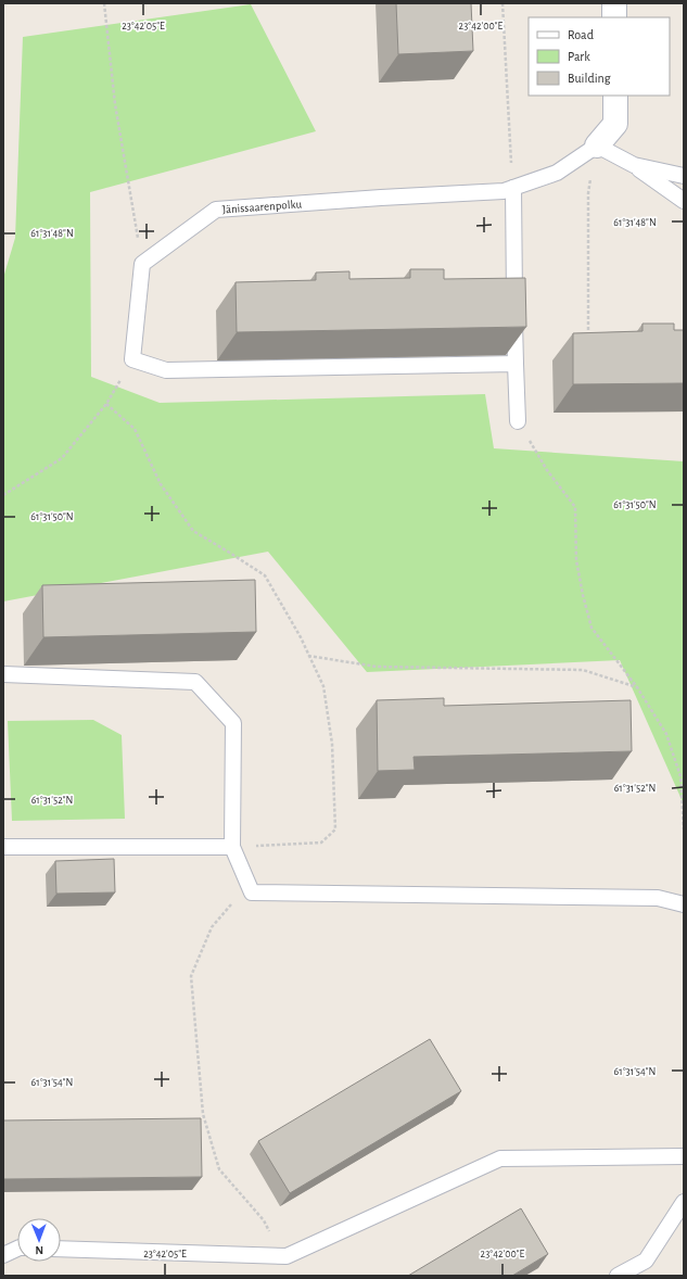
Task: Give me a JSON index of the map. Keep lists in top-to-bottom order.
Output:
{
  "streets": {
    "lane": ["Jänissaarenpolku"]
  },
  "legend": ["Road", "Park", "Building"],
  "north": "bottom",
  "coordinates": [
    "23°42'05\"E",
    "23°42'00\"E",
    "61°31'48\"N",
    "61°31'50\"N",
    "61°31'52\"N",
    "61°31'54\"N"
  ]
}
